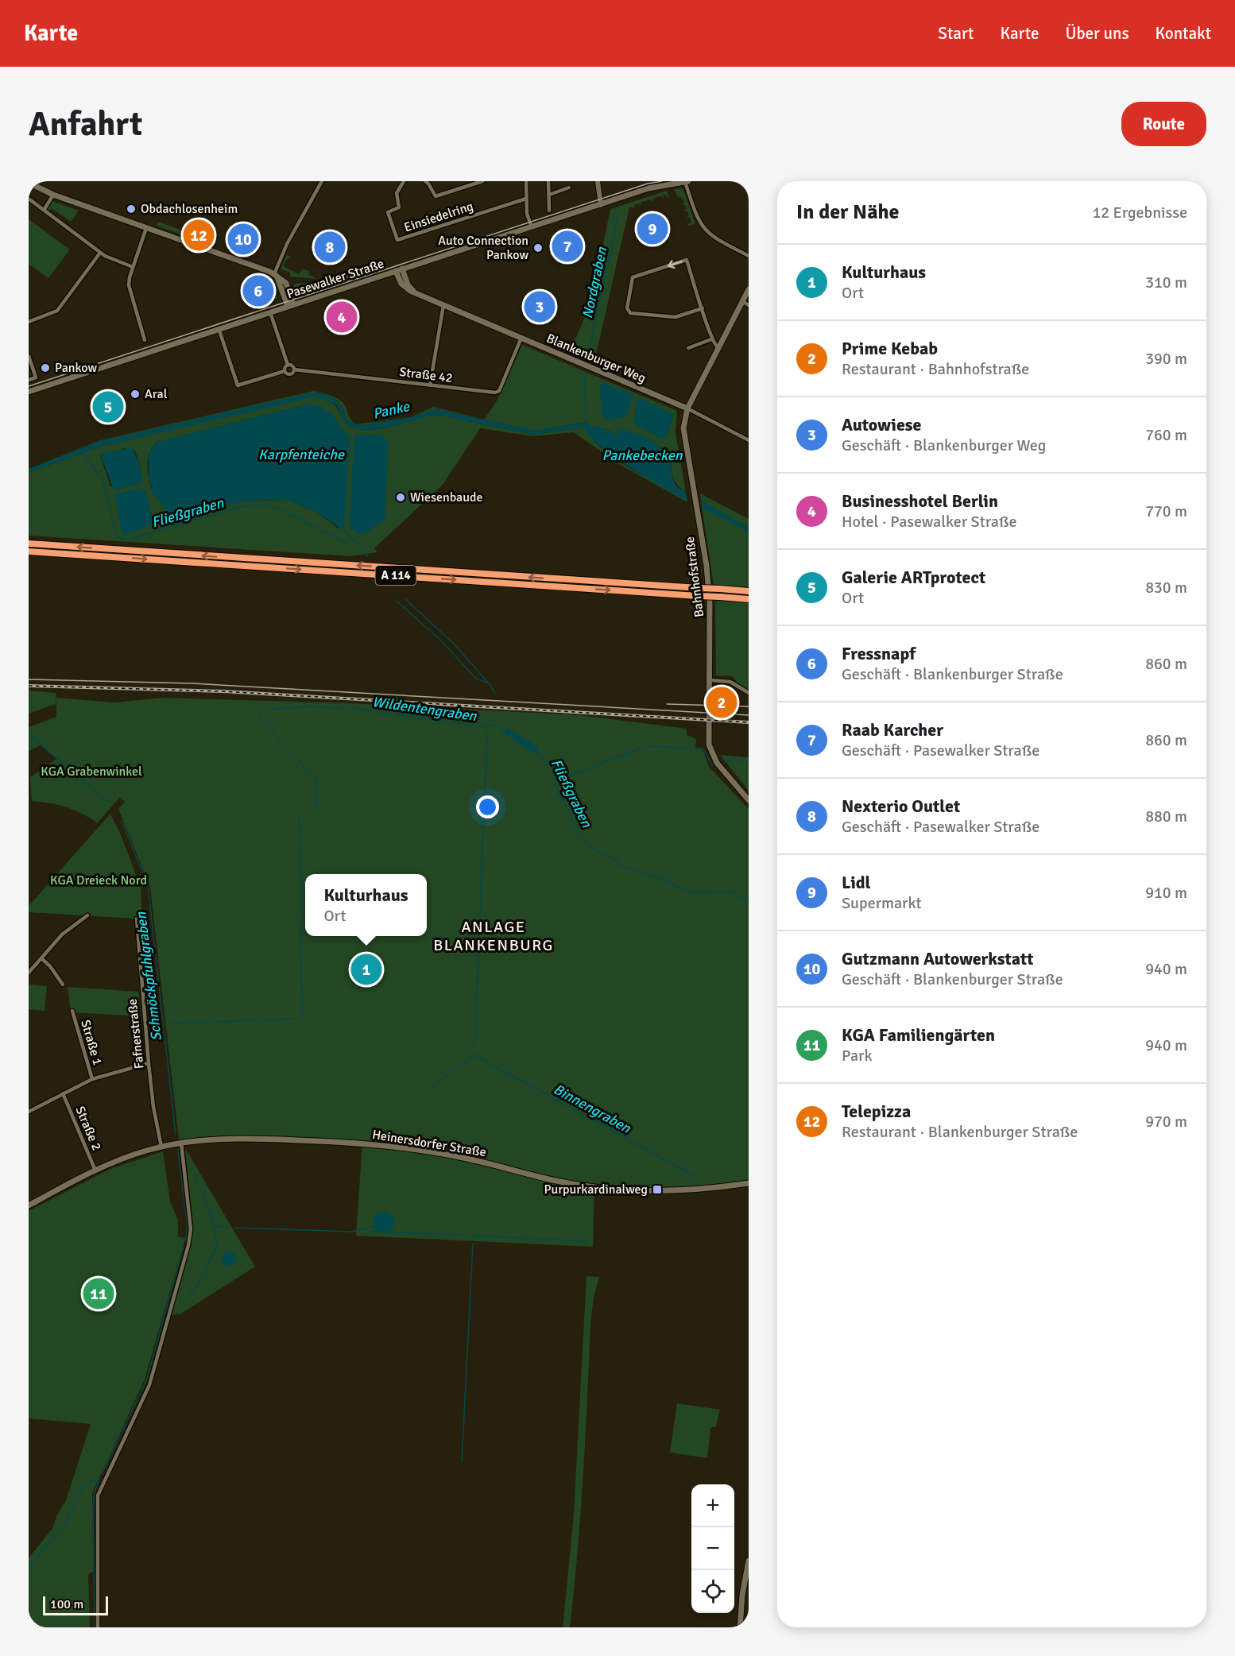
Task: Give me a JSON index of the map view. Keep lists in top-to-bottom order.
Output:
{
  "streets": {
    "highway": ["A 114"],
    "main road": [
      "Pasewalker Straße",
      "Blankenburger Weg",
      "Bahnhofstraße",
      "Heinersdorfer Straße"
    ],
    "street": [
      "Einsiedelring",
      "Straße 42",
      "Fafnerstraße",
      "Straße 1",
      "Straße 2"
    ]
  },
  "crossings": [
    ["Pasewalker Straße", "Blankenburger Weg"],
    ["Blankenburger Weg", "Straße 42"],
    ["Blankenburger Weg", "Bahnhofstraße"],
    ["Fafnerstraße", "Heinersdorfer Straße"],
    ["Straße 2", "Heinersdorfer Straße"]
  ],
  "districts": ["ANLAGE BLANKENBURG"],
  "water": [
    "Nordgraben",
    "Panke",
    "Karpfenteiche",
    "Pankebecken",
    "Fließgraben",
    "Wildentengraben",
    "Schmöckpfuhlgraben",
    "Binnengraben"
  ],
  "parks": ["KGA Grabenwinkel", "KGA Dreieck Nord"],
  "places": {
    "other": [
      "Obdachlosenheim",
      "Auto Connection Pankow",
      "Pankow",
      "Aral",
      "Wiesenbaude"
    ],
    "transit": ["Purpurkardinalweg"]
  },
  "scale_bar": "100 m",
  "page": {
    "header": "Karte",
    "nav": [
      "Start",
      "Karte",
      "Über uns",
      "Kontakt"
    ],
    "buttons": "Route",
    "title": "Anfahrt",
    "heading": ["In der Nähe", "12 Ergebnisse"],
    "pins": [
      "9",
      "12",
      "10",
      "7",
      "8",
      "6",
      "3",
      "4",
      "5",
      "2",
      "1",
      "11"
    ],
    "list": [
      {
        "mark": "1",
        "name": "Kulturhaus",
        "note": "Ort",
        "value": "310 m"
      },
      {
        "mark": "2",
        "name": "Prime Kebab",
        "note": "Restaurant · Bahnhofstraße",
        "value": "390 m"
      },
      {
        "mark": "3",
        "name": "Autowiese",
        "note": "Geschäft · Blankenburger Weg",
        "value": "760 m"
      },
      {
        "mark": "4",
        "name": "Businesshotel Berlin",
        "note": "Hotel · Pasewalker Straße",
        "value": "770 m"
      },
      {
        "mark": "5",
        "name": "Galerie ARTprotect",
        "note": "Ort",
        "value": "830 m"
      },
      {
        "mark": "6",
        "name": "Fressnapf",
        "note": "Geschäft · Blankenburger Straße",
        "value": "860 m"
      },
      {
        "mark": "7",
        "name": "Raab Karcher",
        "note": "Geschäft · Pasewalker Straße",
        "value": "860 m"
      },
      {
        "mark": "8",
        "name": "Nexterio Outlet",
        "note": "Geschäft · Pasewalker Straße",
        "value": "880 m"
      },
      {
        "mark": "9",
        "name": "Lidl",
        "note": "Supermarkt",
        "value": "910 m"
      },
      {
        "mark": "10",
        "name": "Gutzmann Autowerkstatt",
        "note": "Geschäft · Blankenburger Straße",
        "value": "940 m"
      },
      {
        "mark": "11",
        "name": "KGA Familiengärten",
        "note": "Park",
        "value": "940 m"
      },
      {
        "mark": "12",
        "name": "Telepizza",
        "note": "Restaurant · Blankenburger Straße",
        "value": "970 m"
      }
    ],
    "popup": ["Kulturhaus", "Ort"],
    "map_buttons": ["+", "−"],
    "scale": "100 m"
  }
}
